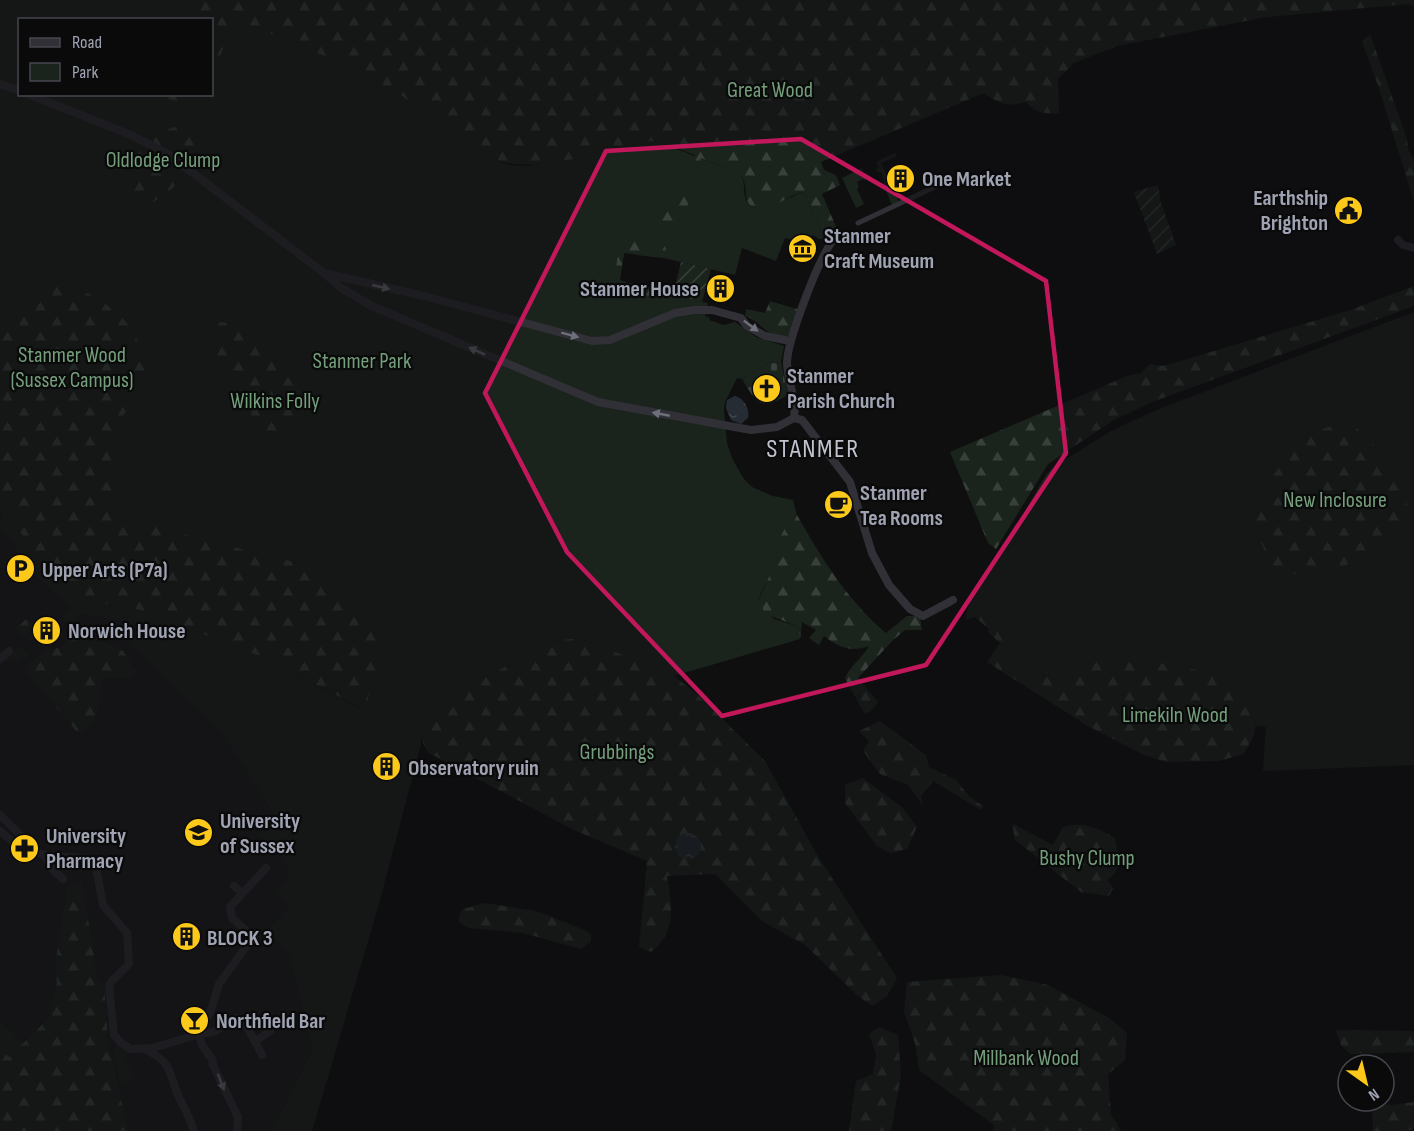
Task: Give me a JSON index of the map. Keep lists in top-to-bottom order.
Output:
{
  "districts": ["STANMER"],
  "parks": [
    "Great Wood",
    "Oldlodge Clump",
    "Stanmer Wood (Sussex Campus)",
    "Stanmer Park",
    "Wilkins Folly",
    "New Inclosure",
    "Limekiln Wood",
    "Grubbings",
    "Bushy Clump",
    "Millbank Wood"
  ],
  "places": {
    "building": [
      "One Market",
      "Stanmer House",
      "Norwich House",
      "Observatory ruin",
      "BLOCK 3"
    ],
    "public building": ["Earthship Brighton"],
    "museum": ["Stanmer Craft Museum"],
    "church": ["Stanmer Parish Church"],
    "cafe": ["Stanmer Tea Rooms"],
    "parking": ["Upper Arts (P7a)"],
    "school or university": ["University of Sussex"],
    "pharmacy": ["University Pharmacy"],
    "bar": ["Northfield Bar"]
  },
  "legend": ["Road", "Park"],
  "north": "bottom right"
}
